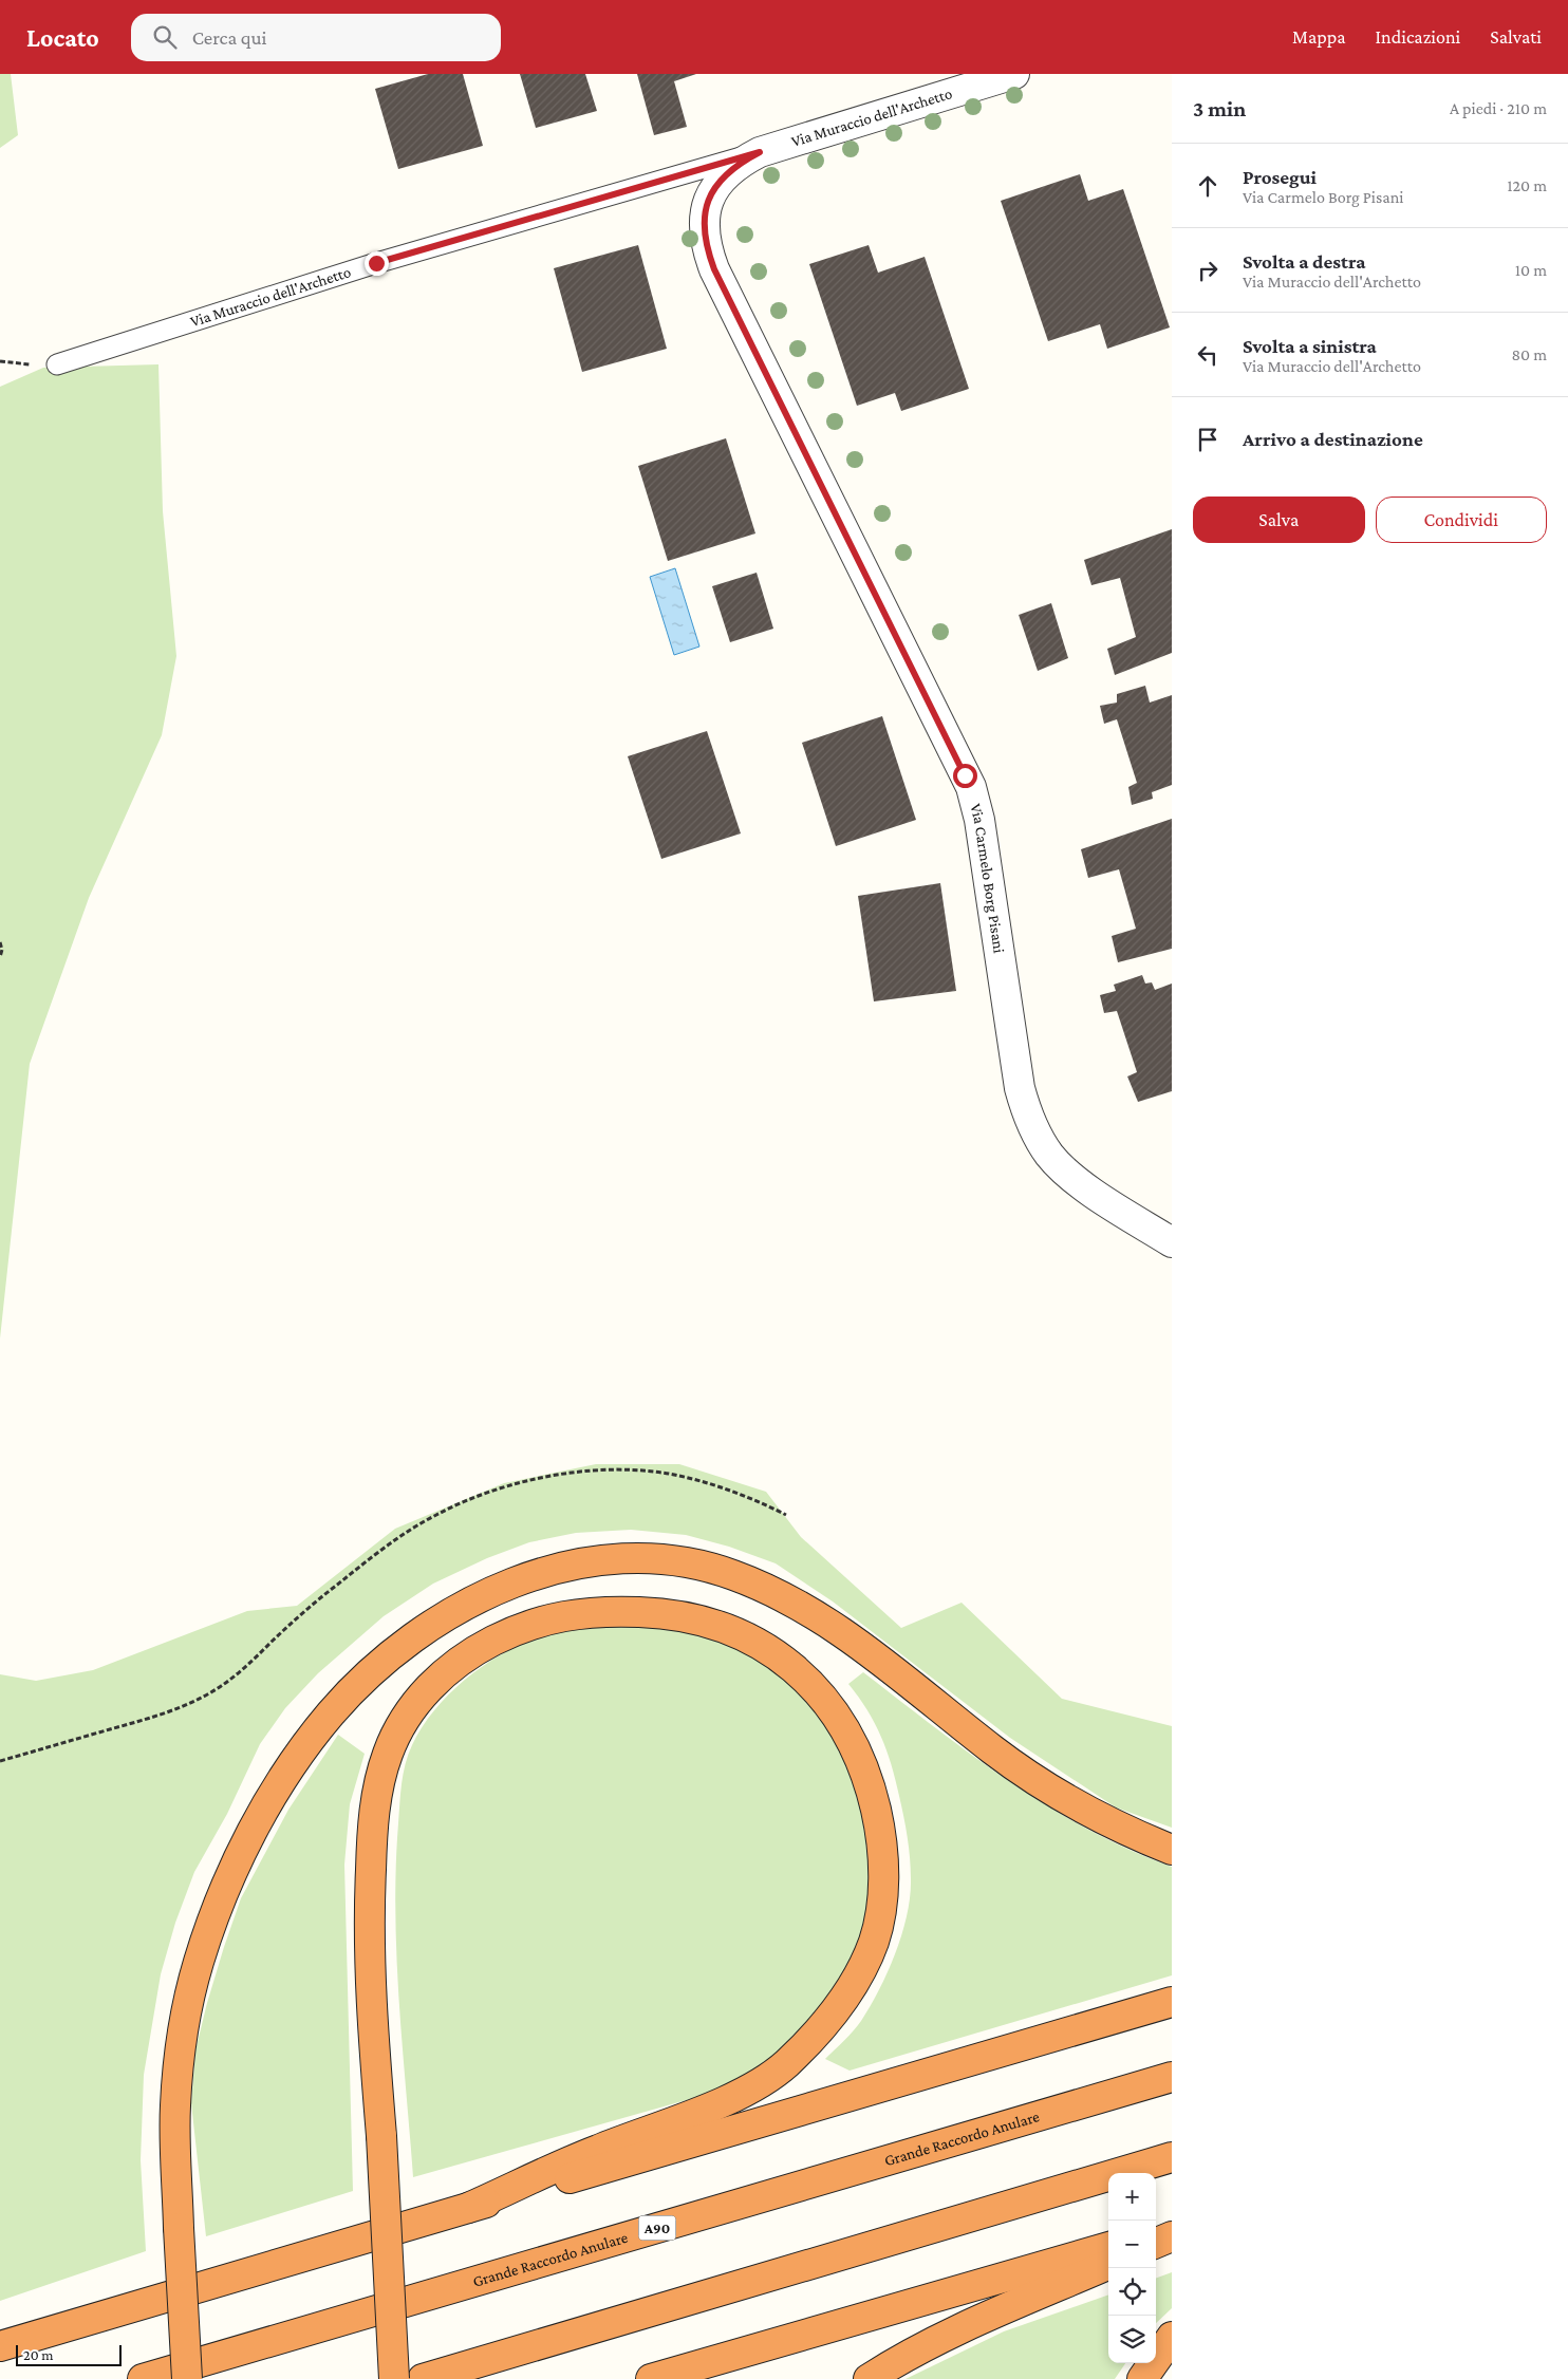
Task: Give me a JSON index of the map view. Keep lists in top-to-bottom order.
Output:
{
  "streets": {
    "highway": ["Grande Raccordo Anulare", "A90"],
    "street": ["Via Muraccio dell'Archetto", "Via Carmelo Borg Pisani"]
  },
  "crossings": [
    ["Via Muraccio dell'Archetto", "Via Carmelo Borg Pisani"]
  ],
  "scale_bar": "20 m",
  "page": {
    "header": "Locato",
    "search": "Cerca qui",
    "nav": ["Mappa", "Indicazioni", "Salvati"],
    "heading": ["3 min", "A piedi · 210 m"],
    "list": [
      ["Prosegui", "Via Carmelo Borg Pisani", "120 m"],
      ["Svolta a destra", "Via Muraccio dell'Archetto", "10 m"],
      ["Svolta a sinistra", "Via Muraccio dell'Archetto", "80 m"],
      "Arrivo a destinazione"
    ],
    "buttons": ["Salva", "Condividi"],
    "map_buttons": ["+", "−"],
    "scale": "20 m"
  }
}
